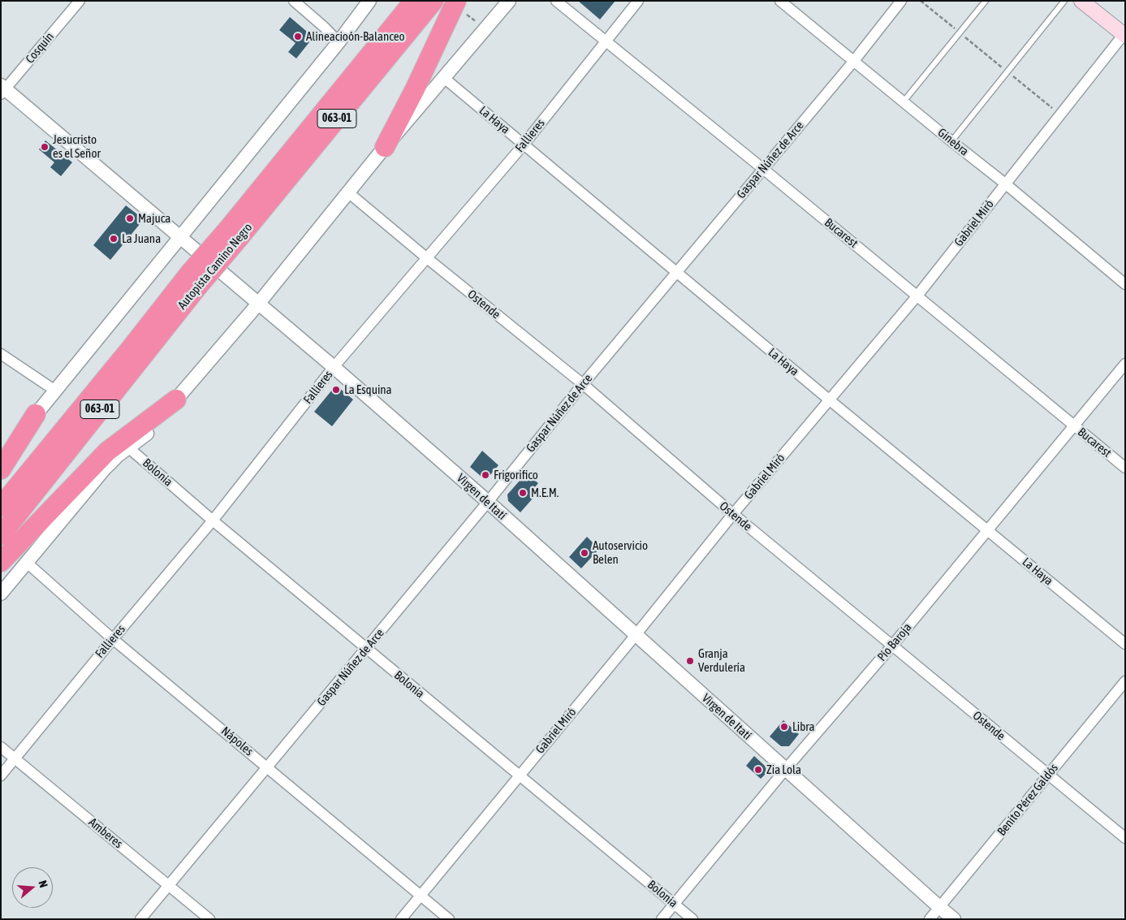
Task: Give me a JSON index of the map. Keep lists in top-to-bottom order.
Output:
{
  "streets": {
    "highway": ["063-01", "Autopista Camino Negro"],
    "street": [
      "Cosquín",
      "La Haya",
      "Fallieres",
      "Ginebra",
      "Gaspar Núñez de Arce",
      "Gabriel Miró",
      "Bucarest",
      "Ostende",
      "Bolonia",
      "Virgen de Itatí",
      "Pío Baroja",
      "Nápoles",
      "Benito Pérez Galdós",
      "Amberes"
    ]
  },
  "crossings": [
    ["Cosquín", "Virgen de Itatí"],
    ["La Haya", "Fallieres"],
    ["La Haya", "Gaspar Núñez de Arce"],
    ["La Haya", "Gabriel Miró"],
    ["La Haya", "Pío Baroja"],
    ["Fallieres", "Bucarest"],
    ["Fallieres", "Ostende"],
    ["Fallieres", "Bolonia"],
    ["Fallieres", "Virgen de Itatí"],
    ["Fallieres", "Nápoles"],
    ["Fallieres", "Amberes"],
    ["Ginebra", "Gaspar Núñez de Arce"],
    ["Ginebra", "Gabriel Miró"],
    ["Gaspar Núñez de Arce", "Bucarest"],
    ["Gaspar Núñez de Arce", "Ostende"],
    ["Gaspar Núñez de Arce", "Bolonia"],
    ["Gaspar Núñez de Arce", "Virgen de Itatí"],
    ["Gaspar Núñez de Arce", "Nápoles"],
    ["Gaspar Núñez de Arce", "Amberes"],
    ["Gabriel Miró", "Bucarest"],
    ["Gabriel Miró", "Ostende"],
    ["Gabriel Miró", "Bolonia"],
    ["Gabriel Miró", "Virgen de Itatí"],
    ["Gabriel Miró", "Nápoles"],
    ["Bucarest", "Pío Baroja"],
    ["Ostende", "Pío Baroja"],
    ["Ostende", "Benito Pérez Galdós"],
    ["Bolonia", "Pío Baroja"],
    ["Virgen de Itatí", "Pío Baroja"],
    ["Virgen de Itatí", "Benito Pérez Galdós"]
  ],
  "places": [
    "Alineacioón-Balanceo",
    "Jesucristo es el Señor",
    "Majuca",
    "La Juana",
    "La Esquina",
    "Frigorifico",
    "M.E.M.",
    "Autoservicio Belen",
    "Granja Verdulería",
    "Libra",
    "Zia Lola"
  ],
  "north": "right"
}
